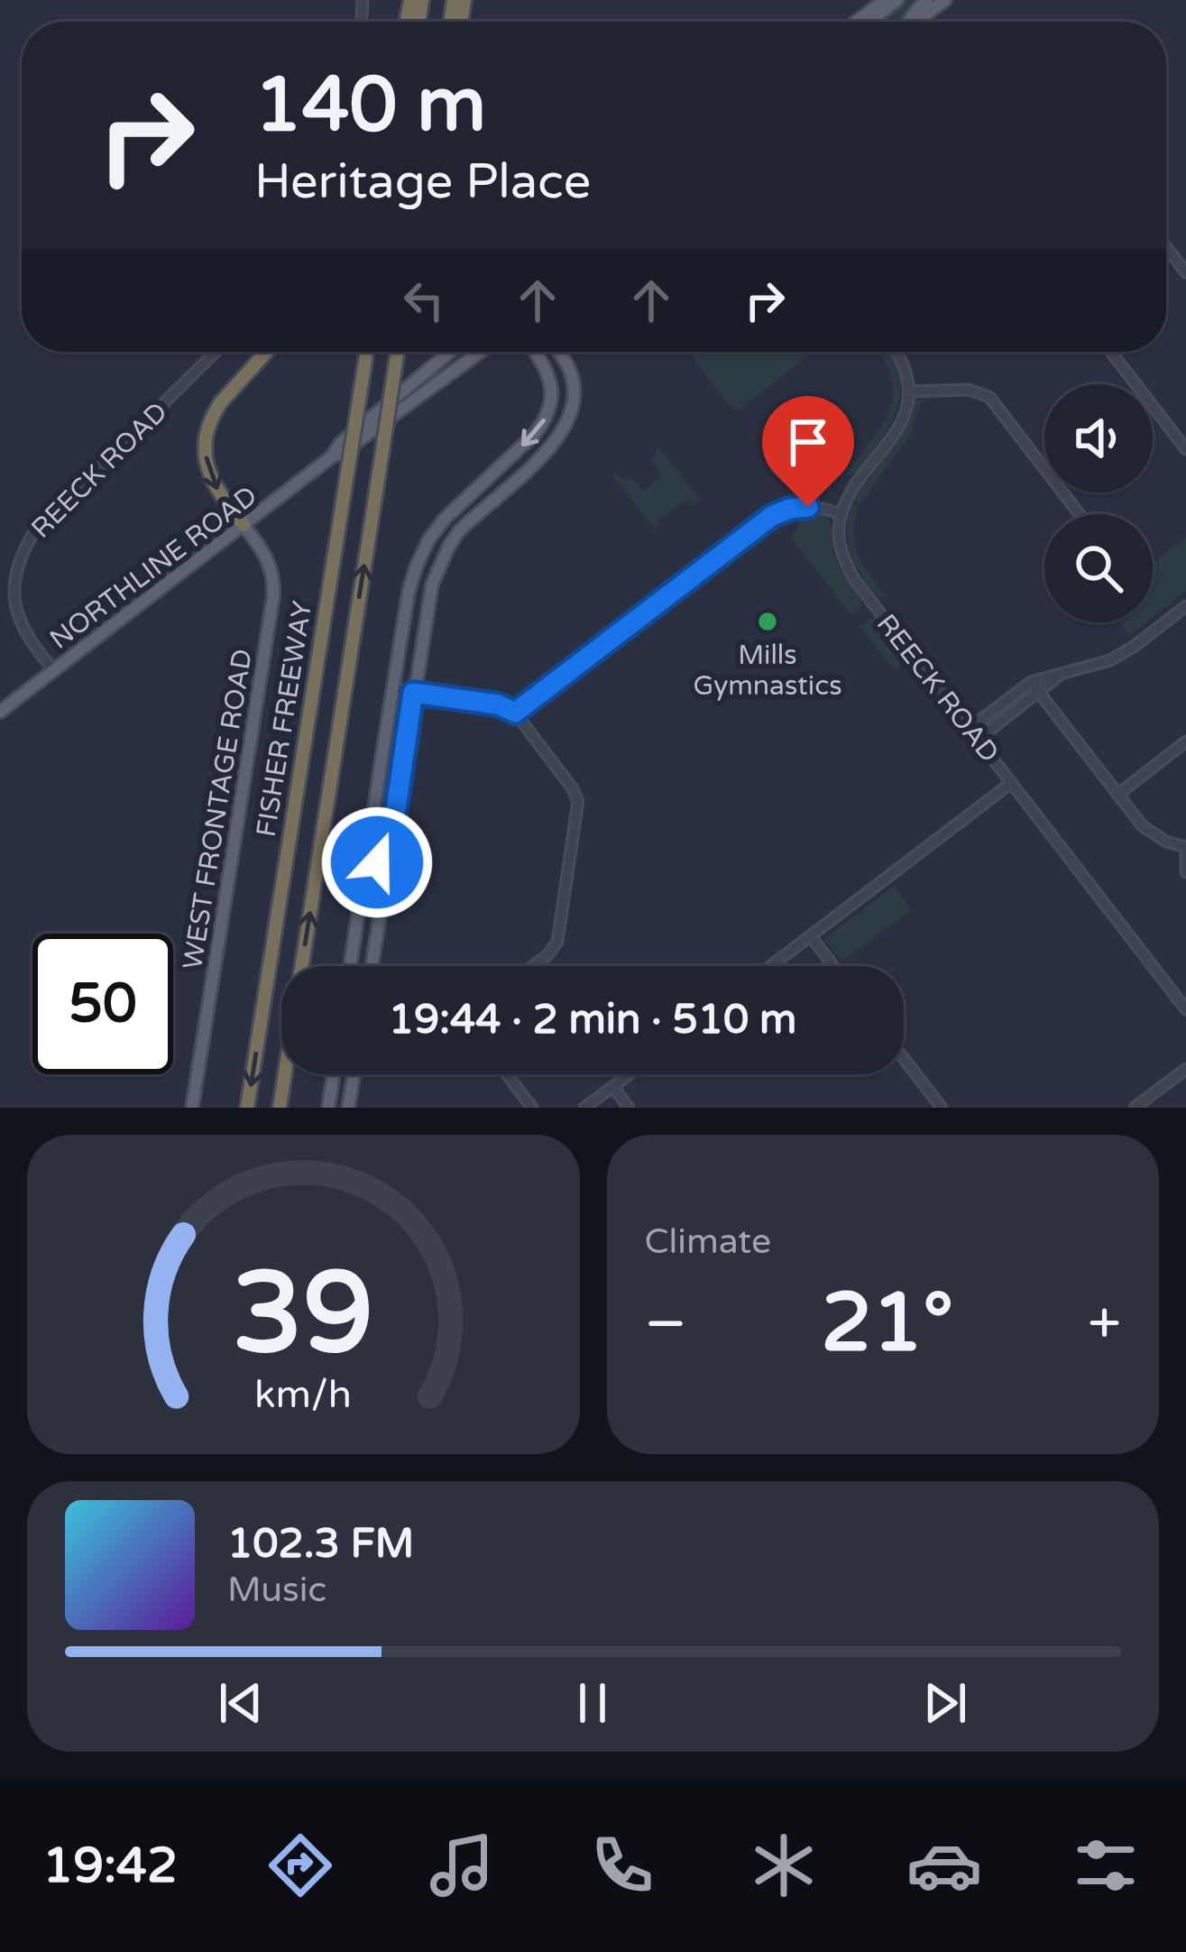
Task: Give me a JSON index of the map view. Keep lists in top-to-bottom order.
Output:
{
  "streets": {
    "highway": ["FISHER FREEWAY"],
    "main road": ["NORTHLINE ROAD", "WEST FRONTAGE ROAD"],
    "street": ["REECK ROAD"]
  },
  "crossings": [
    ["REECK ROAD", "NORTHLINE ROAD"],
    ["NORTHLINE ROAD", "WEST FRONTAGE ROAD"]
  ],
  "places": ["Mills Gymnastics"],
  "page": {
    "turn": ["140 m", "Heritage Place"],
    "limit": "50",
    "trip": "19:44 · 2 min · 510 m",
    "tile": "Climate",
    "heat": ["−", "21°", "+"],
    "song": ["102.3 FM", "Music"],
    "tabs": "19:42",
    "gauge": ["39", "km/h"]
  }
}
